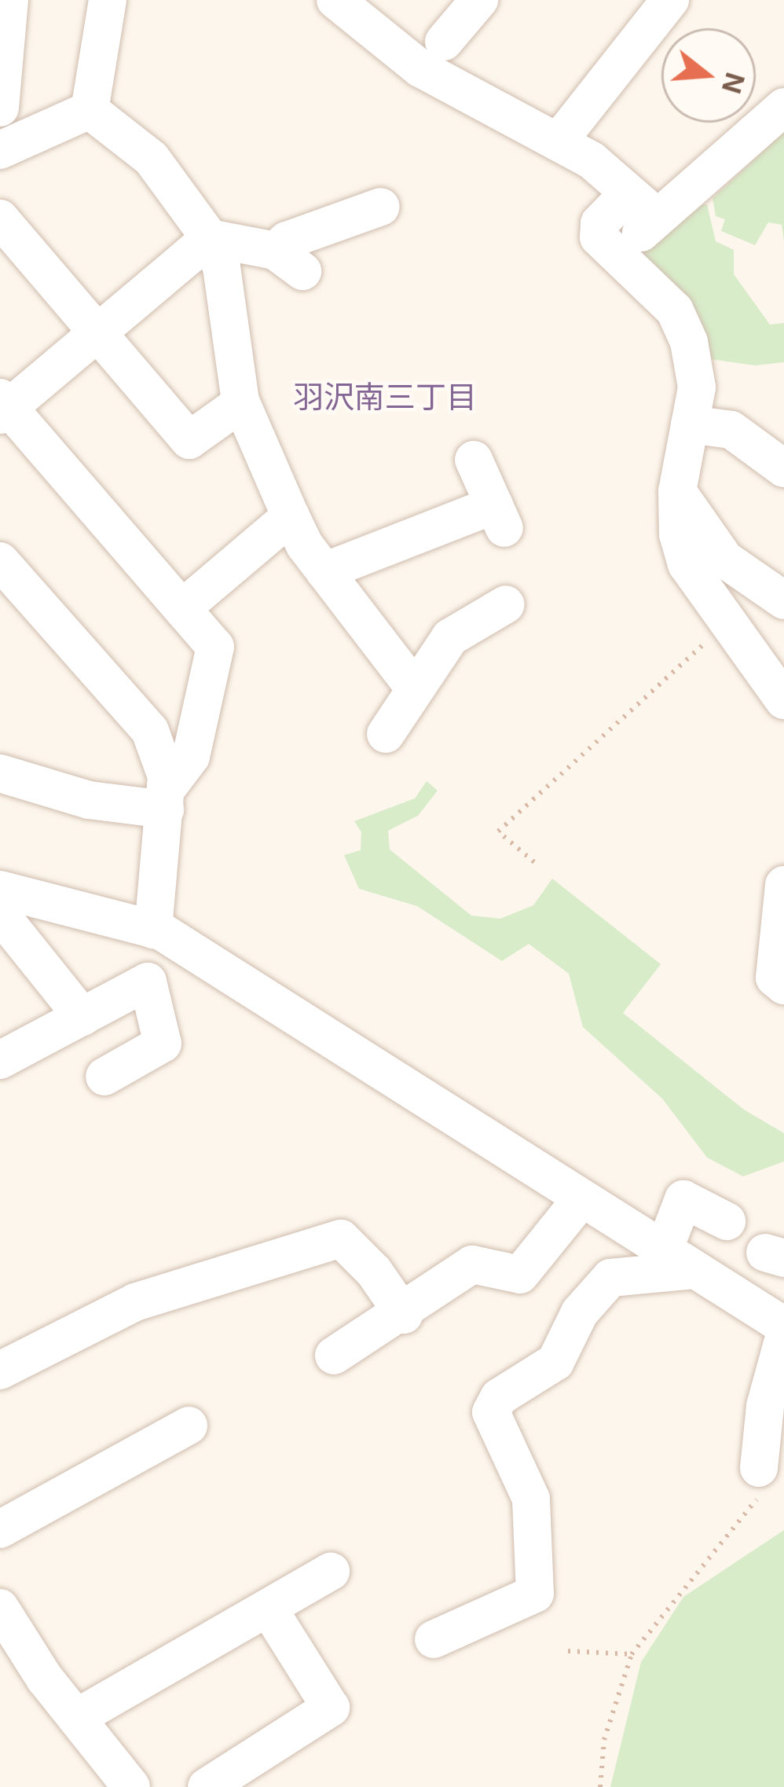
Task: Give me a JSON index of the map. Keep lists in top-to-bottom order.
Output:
{
  "districts": ["羽沢南三丁目"],
  "north": "right"
}
